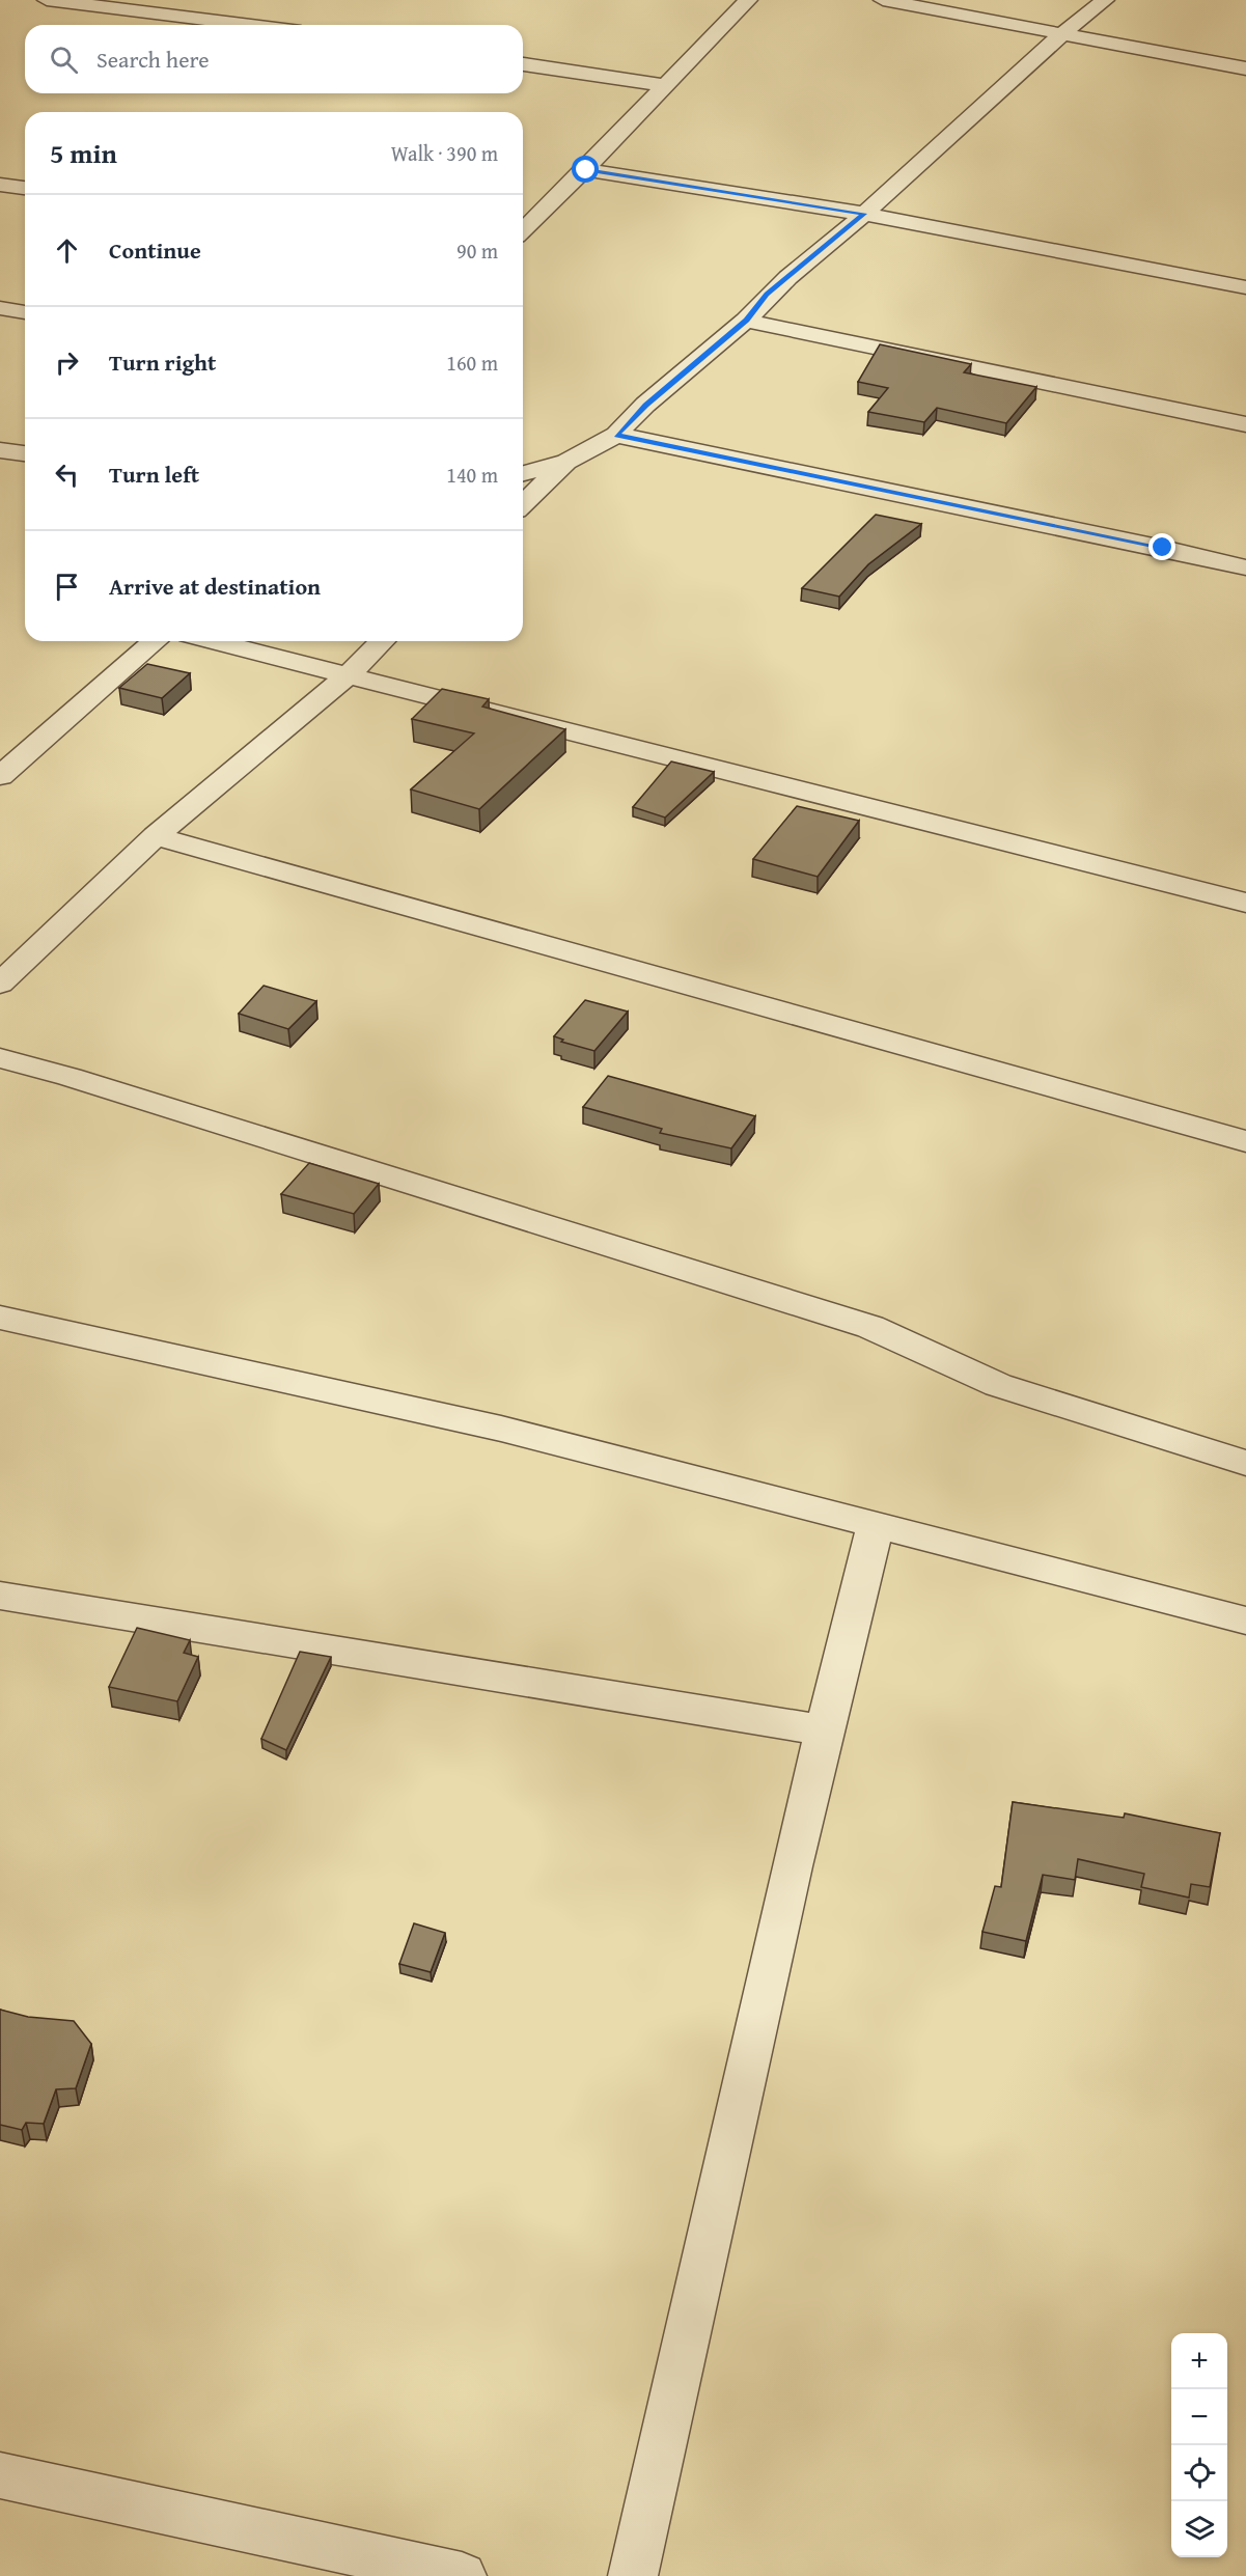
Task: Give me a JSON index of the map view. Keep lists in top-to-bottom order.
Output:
{
  "page": {
    "search": "Search here",
    "heading": ["5 min", "Walk · 390 m"],
    "list": [
      ["Continue", "90 m"],
      ["Turn right", "160 m"],
      ["Turn left", "140 m"],
      "Arrive at destination"
    ],
    "map_buttons": ["+", "−"]
  }
}
